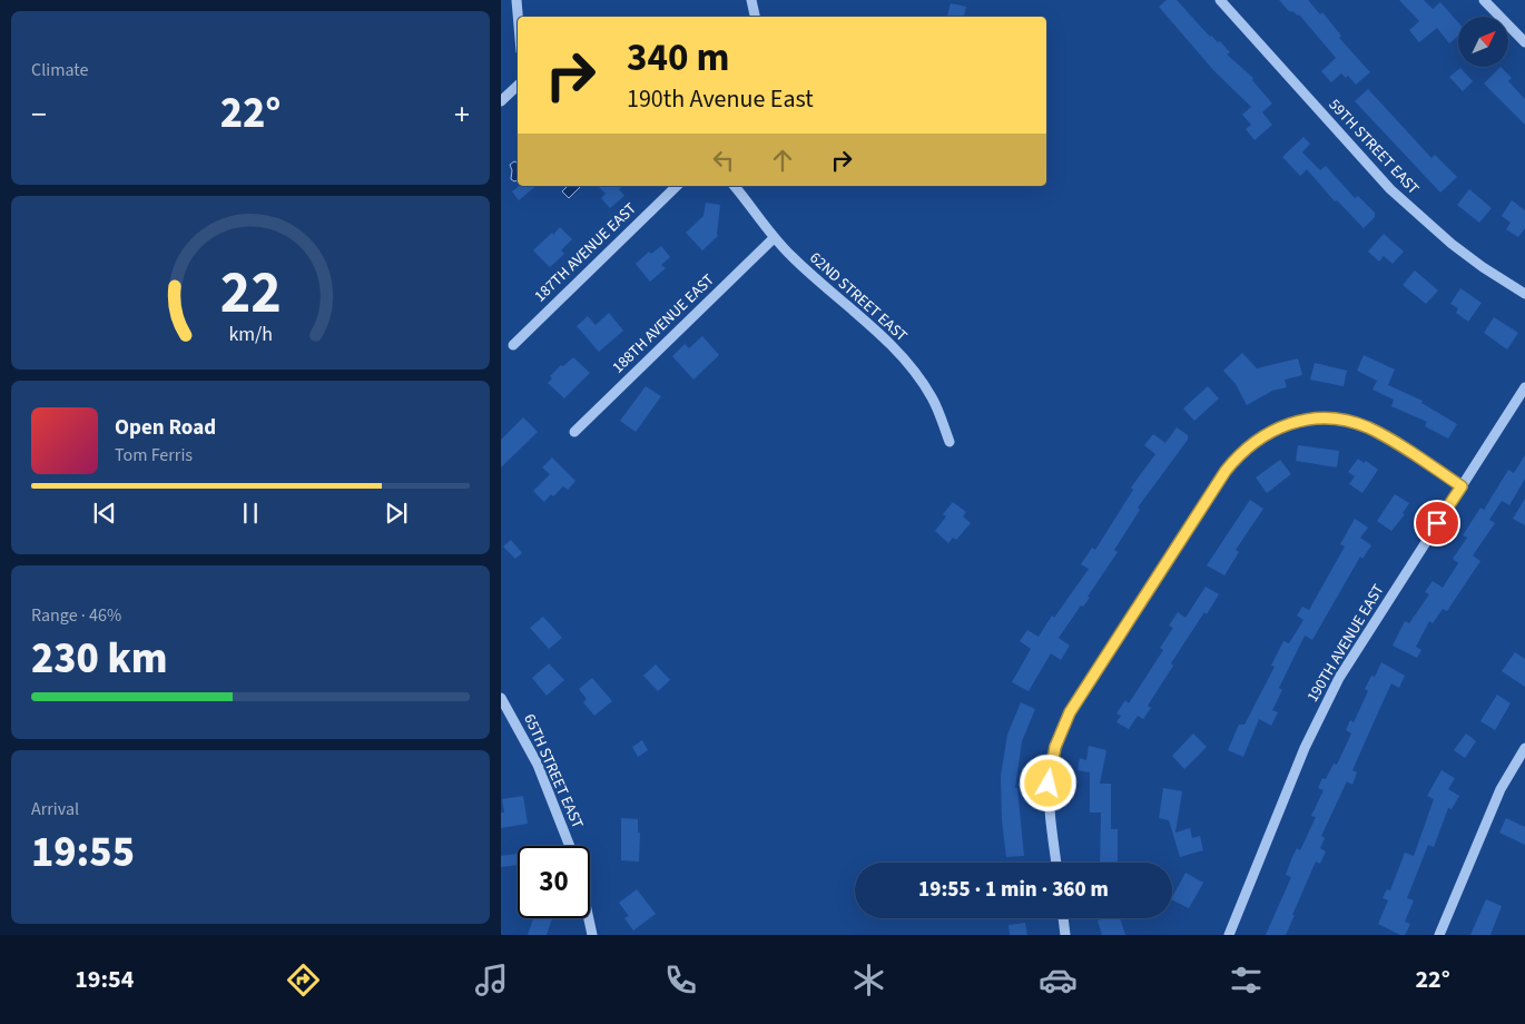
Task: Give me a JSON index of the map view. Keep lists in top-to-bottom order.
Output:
{
  "streets": {
    "street": [
      "59TH STREET EAST",
      "187TH AVENUE EAST",
      "62ND STREET EAST",
      "188TH AVENUE EAST",
      "190TH AVENUE EAST",
      "65TH STREET EAST"
    ]
  },
  "crossings": [
    ["62ND STREET EAST", "188TH AVENUE EAST"]
  ],
  "north": "top right",
  "page": {
    "tile": [
      "Climate",
      ["Range · 46%", "230 km"],
      ["Arrival", "19:55"]
    ],
    "turn": ["340 m", "190th Avenue East"],
    "heat": ["−", "22°", "+"],
    "song": ["Open Road", "Tom Ferris"],
    "limit": "30",
    "trip": "19:55 · 1 min · 360 m",
    "tabs": ["19:54", "22°"],
    "gauge": ["22", "km/h"]
  }
}
